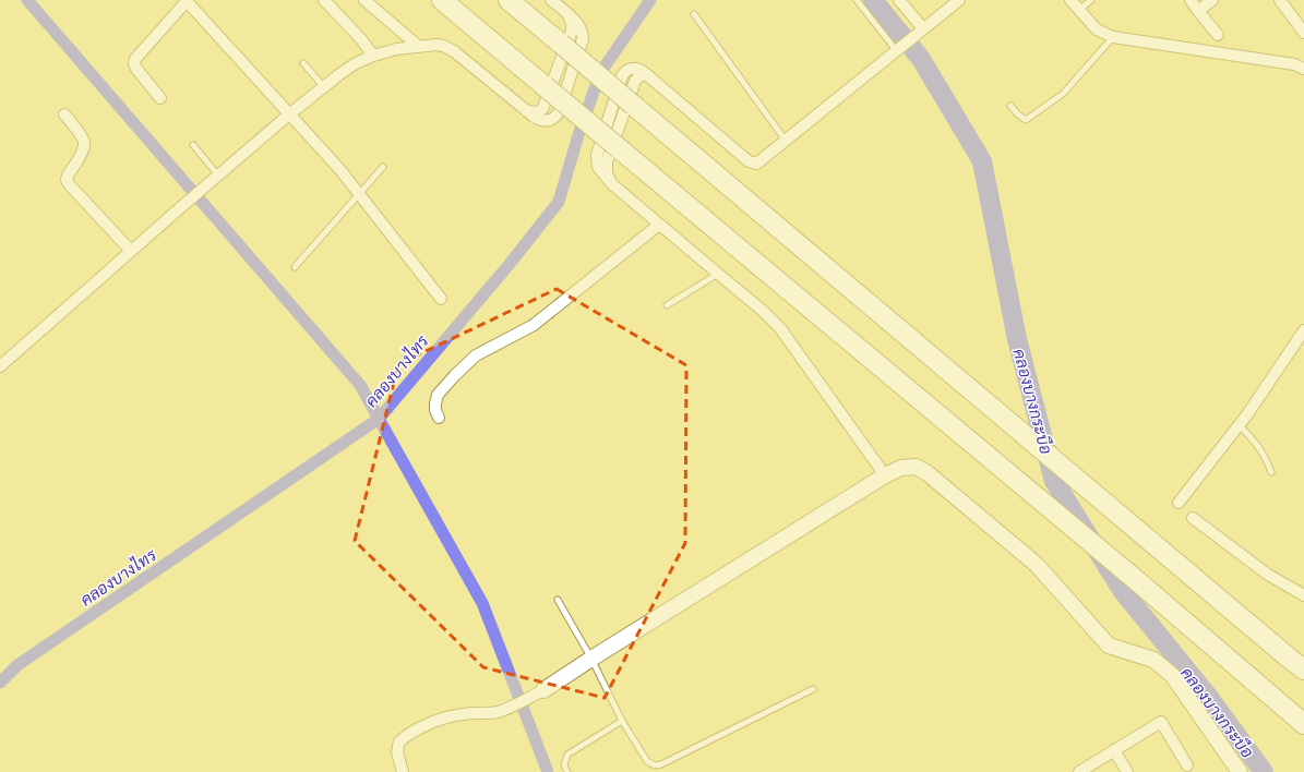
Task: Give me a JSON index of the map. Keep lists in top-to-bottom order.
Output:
{
  "water": ["คลองบางไทร", "คลองบางกระบือ"]
}
